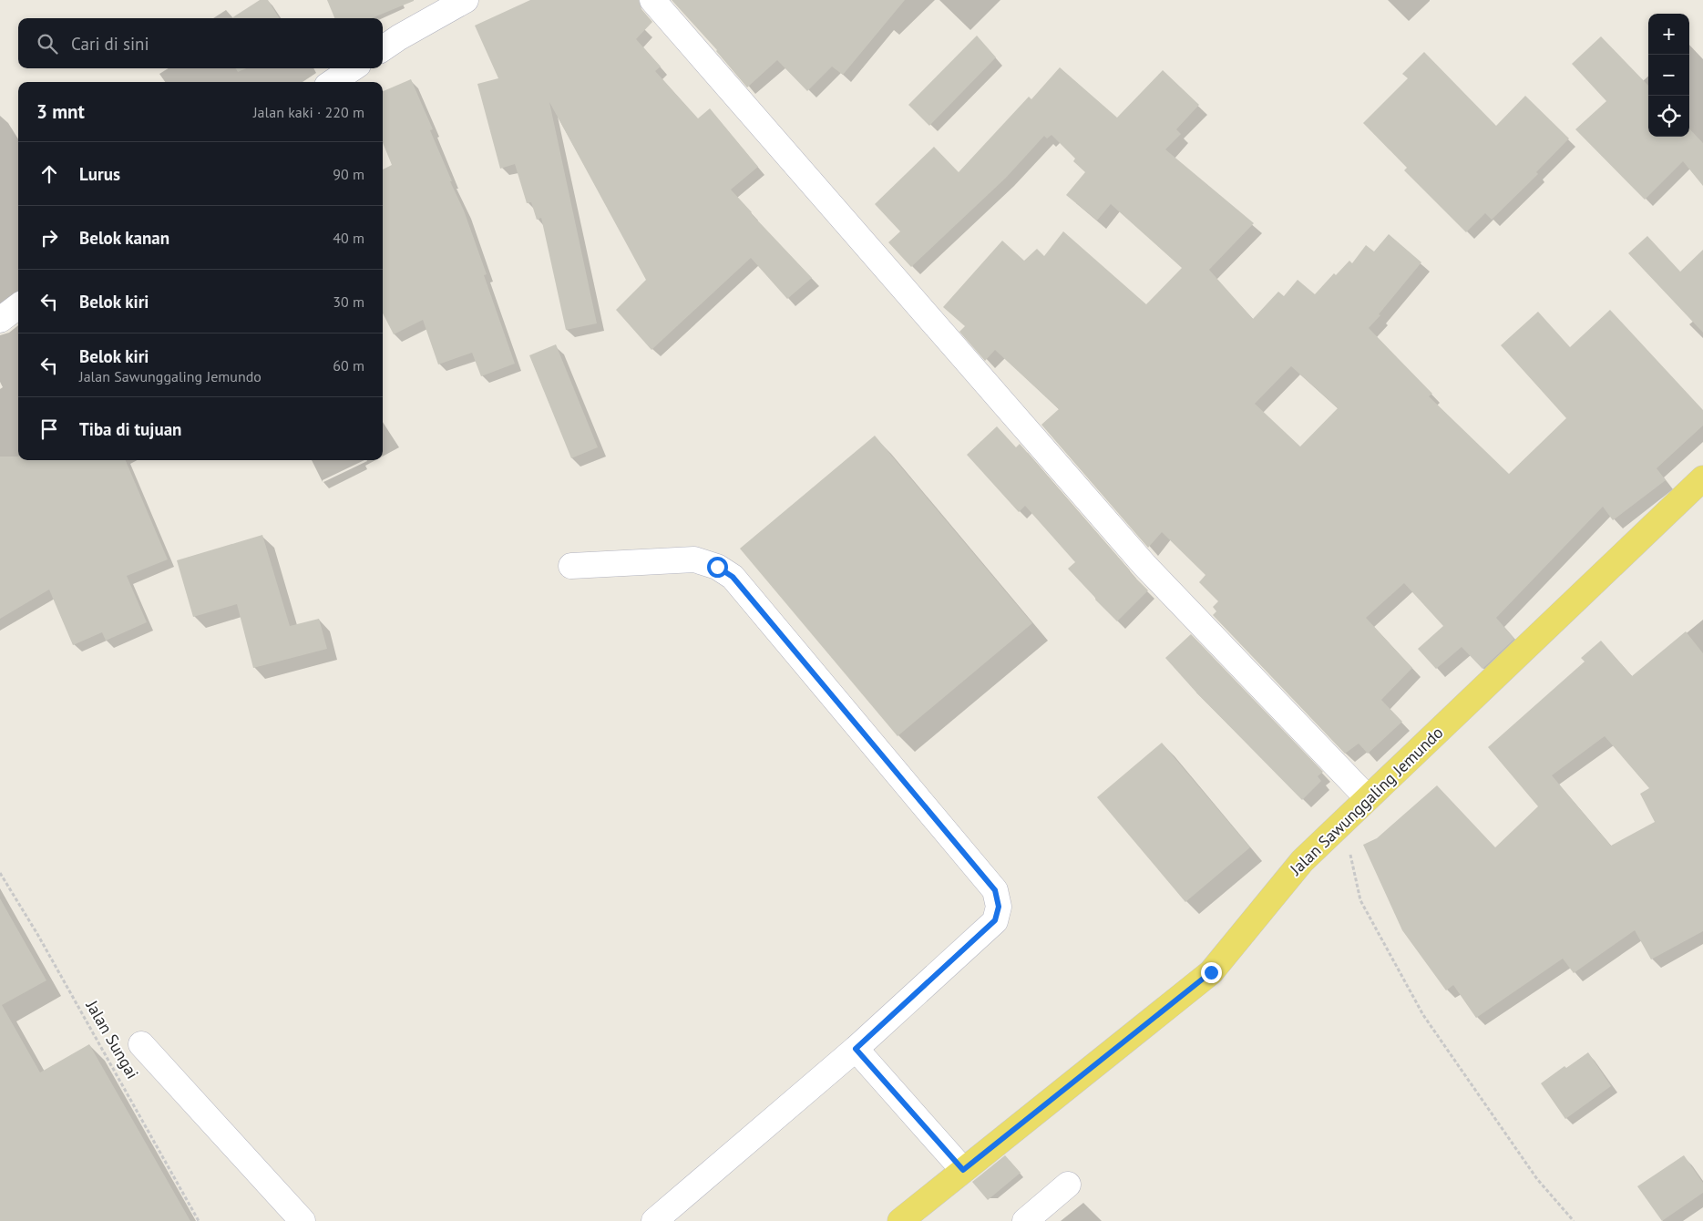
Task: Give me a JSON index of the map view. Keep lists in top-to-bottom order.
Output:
{
  "streets": {
    "main road": ["Jalan Sawunggaling Jemundo"],
    "path": ["Jalan Sungai"]
  },
  "page": {
    "map_buttons": ["+", "−"],
    "search": "Cari di sini",
    "heading": ["3 mnt", "Jalan kaki · 220 m"],
    "list": [
      ["Lurus", "90 m"],
      ["Belok kanan", "40 m"],
      ["Belok kiri", "30 m"],
      ["Belok kiri", "Jalan Sawunggaling Jemundo", "60 m"],
      "Tiba di tujuan"
    ]
  }
}
